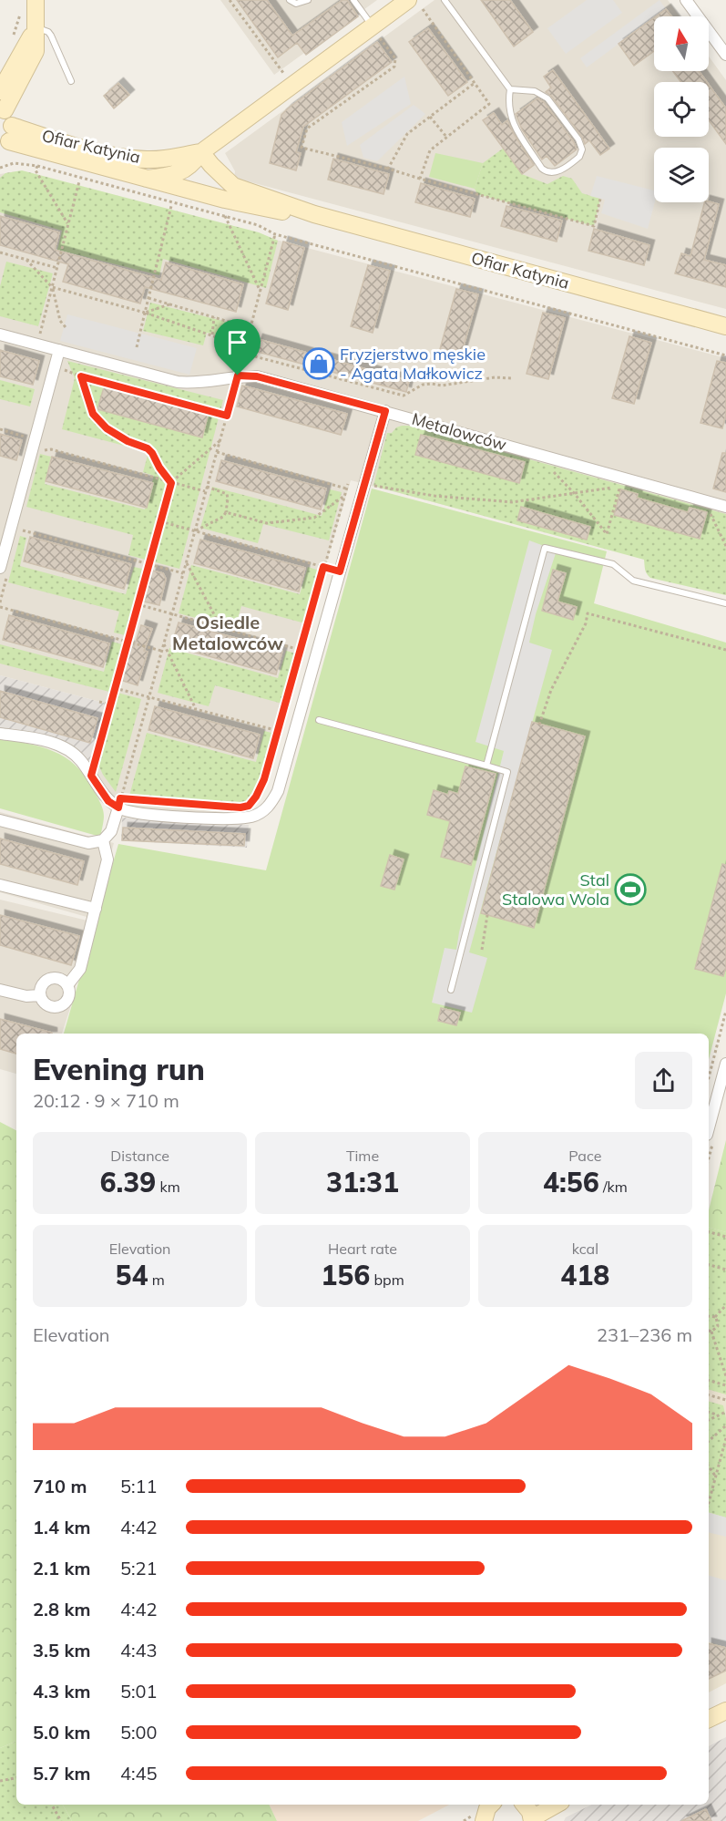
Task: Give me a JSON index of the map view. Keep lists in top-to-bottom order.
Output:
{
  "streets": {
    "street": ["Ofiar Katynia", "Metalowców"]
  },
  "districts": ["Osiedle Metalowców"],
  "places": {
    "shop": ["Fryzjerstwo męskie - Agata Małkowicz"],
    "sports": ["Stal Stalowa Wola"]
  },
  "north": "top",
  "page": {
    "heading": ["Evening run", "20:12 · 9 × 710 m"],
    "stats": [
      ["Distance", "6.39 km"],
      ["Time", "31:31"],
      ["Pace", "4:56 /km"],
      ["Elevation", "54 m"],
      ["Heart rate", "156 bpm"],
      ["kcal", "418"]
    ],
    "chart": ["Elevation", "231–236 m"],
    "list": [
      {
        "name": "710 m",
        "note": "5:11"
      },
      {
        "name": "1.4 km",
        "note": "4:42"
      },
      {
        "name": "2.1 km",
        "note": "5:21"
      },
      {
        "name": "2.8 km",
        "note": "4:42"
      },
      {
        "name": "3.5 km",
        "note": "4:43"
      },
      {
        "name": "4.3 km",
        "note": "5:01"
      },
      {
        "name": "5.0 km",
        "note": "5:00"
      },
      {
        "name": "5.7 km",
        "note": "4:45"
      }
    ]
  }
}
